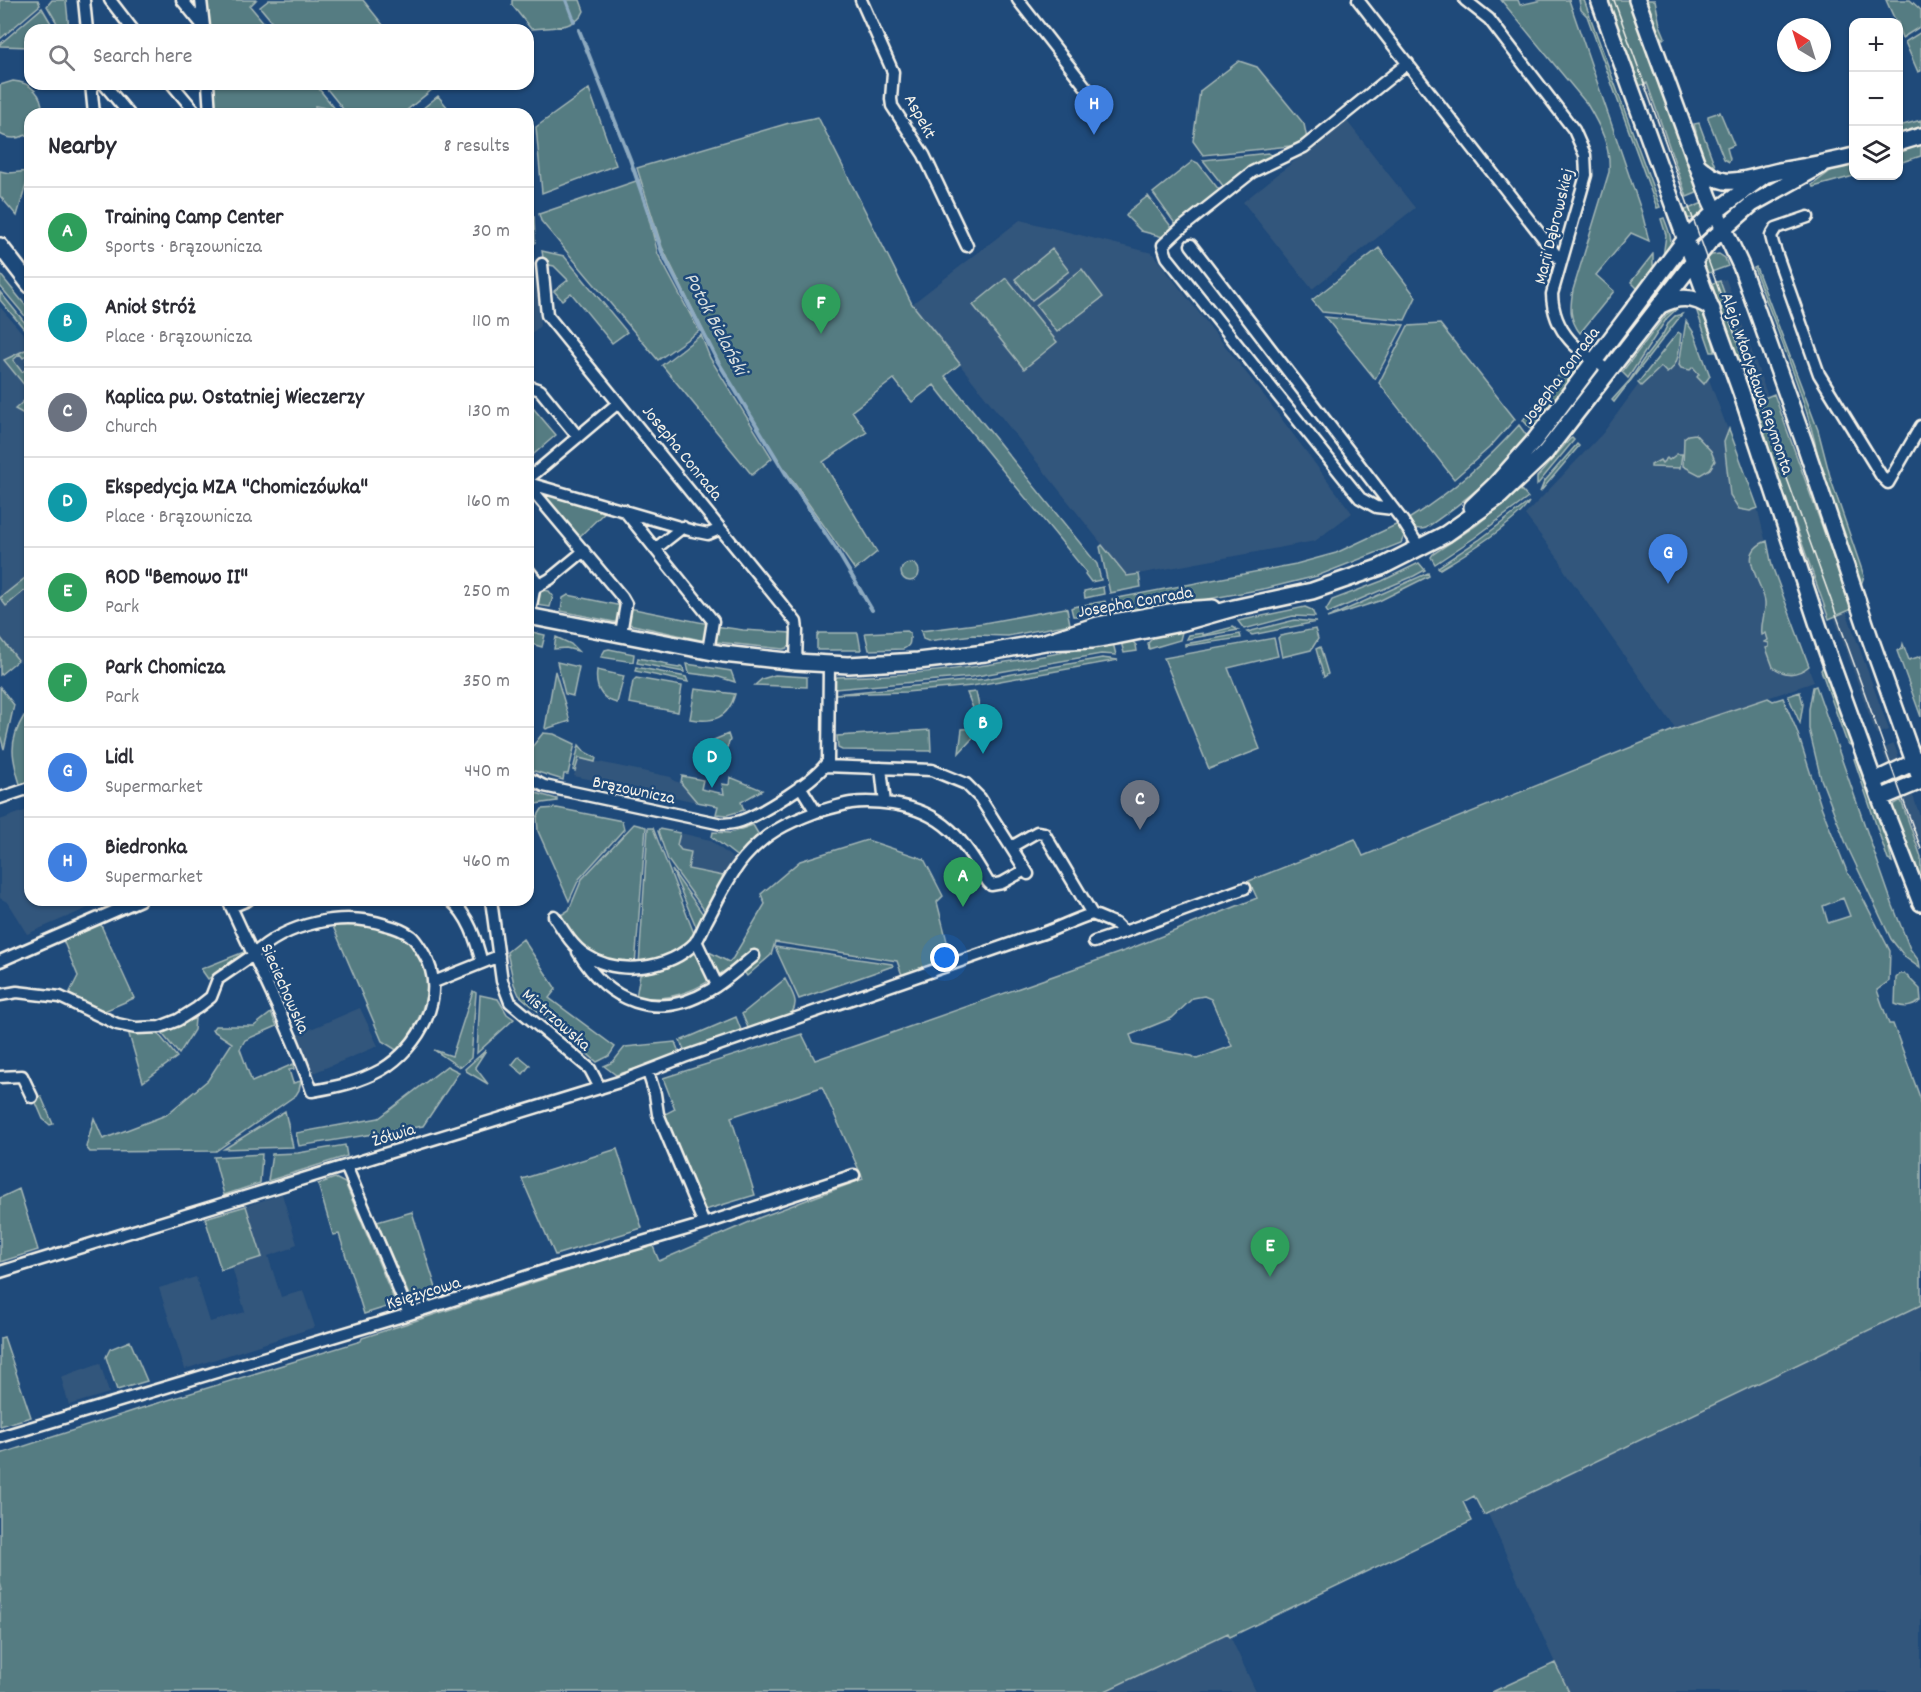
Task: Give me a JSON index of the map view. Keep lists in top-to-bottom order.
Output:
{
  "streets": {
    "street": [
      "Aspekt",
      "Marii Dąbrowskiej",
      "Josepha Conrada",
      "Aleja Władysława Reymonta",
      "Brązownicza",
      "Sieciechowska",
      "Mistrzowska",
      "Żółwia",
      "Księżycowa"
    ]
  },
  "crossings": [
    ["Marii Dąbrowskiej", "Josepha Conrada"],
    ["Josepha Conrada", "Aleja Władysława Reymonta"],
    ["Mistrzowska", "Żółwia"]
  ],
  "water": ["Potok Bielański"],
  "north": "top left",
  "page": {
    "map_buttons": ["+", "−"],
    "search": "Search here",
    "pins": [
      "H",
      "F",
      "G",
      "B",
      "D",
      "C",
      "A",
      "E"
    ],
    "heading": ["Nearby", "8 results"],
    "list": [
      {
        "mark": "A",
        "name": "Training Camp Center",
        "note": "Sports · Brązownicza",
        "value": "30 m"
      },
      {
        "mark": "B",
        "name": "Anioł Stróż",
        "note": "Place · Brązownicza",
        "value": "110 m"
      },
      {
        "mark": "C",
        "name": "Kaplica pw. Ostatniej Wieczerzy",
        "note": "Church",
        "value": "130 m"
      },
      {
        "mark": "D",
        "name": "Ekspedycja MZA \"Chomiczówka\"",
        "note": "Place · Brązownicza",
        "value": "160 m"
      },
      {
        "mark": "E",
        "name": "ROD \"Bemowo II\"",
        "note": "Park",
        "value": "250 m"
      },
      {
        "mark": "F",
        "name": "Park Chomicza",
        "note": "Park",
        "value": "350 m"
      },
      {
        "mark": "G",
        "name": "Lidl",
        "note": "Supermarket",
        "value": "440 m"
      },
      {
        "mark": "H",
        "name": "Biedronka",
        "note": "Supermarket",
        "value": "460 m"
      }
    ]
  }
}
